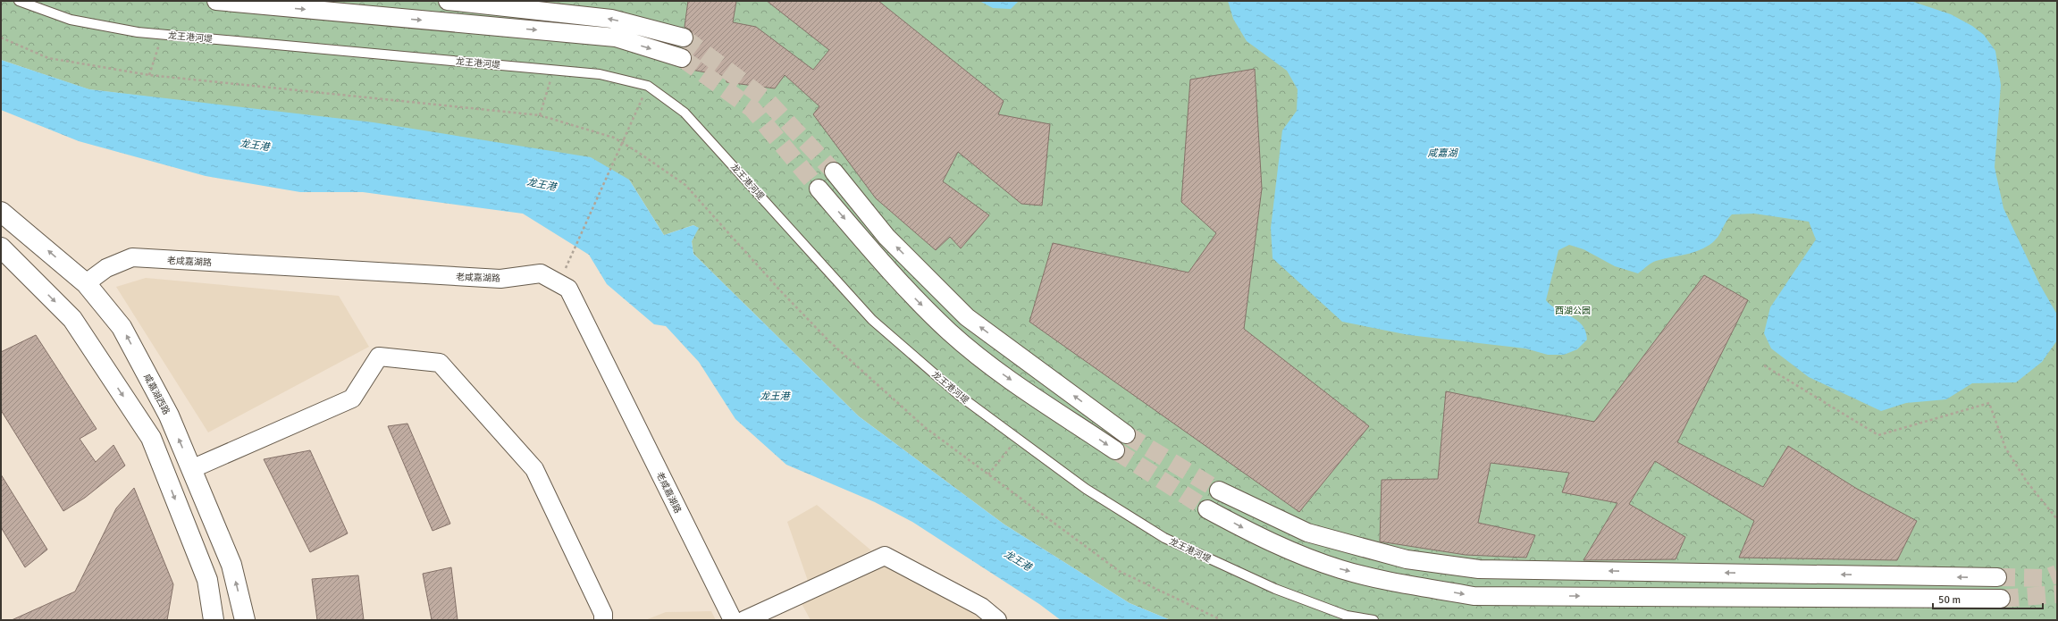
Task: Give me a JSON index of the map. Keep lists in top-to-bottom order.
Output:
{
  "streets": {
    "main road": ["咸嘉湖西路"],
    "street": ["老咸嘉湖路"],
    "lane": ["龙王港河堤"]
  },
  "crossings": [
    ["老咸嘉湖路", "咸嘉湖西路"]
  ],
  "water": ["龙王港", "咸嘉湖"],
  "parks": ["西湖公园"],
  "scale_bar": "50 m"
}
